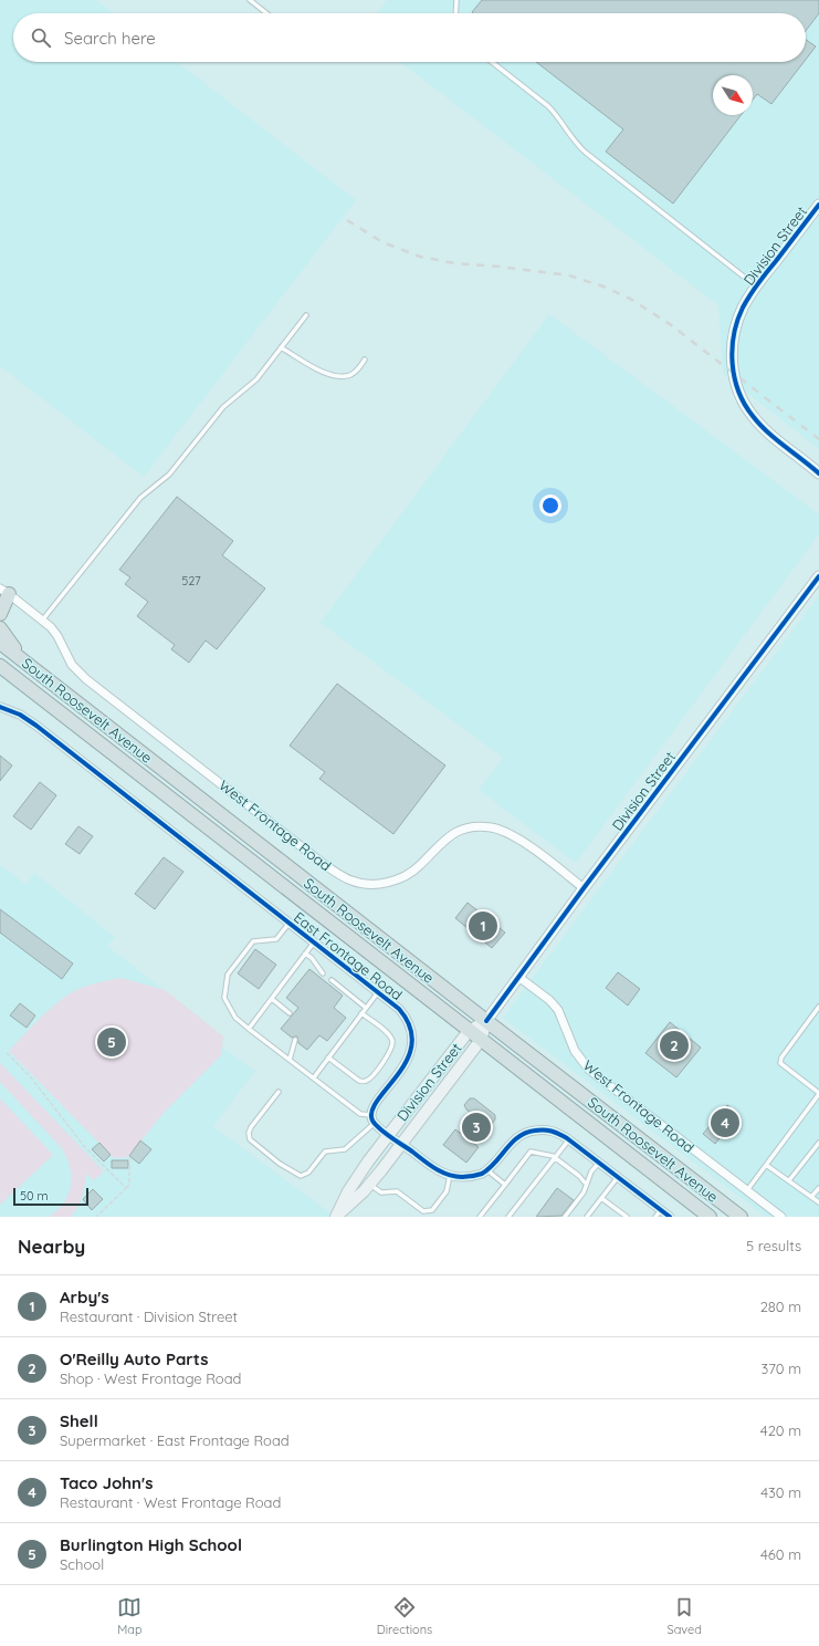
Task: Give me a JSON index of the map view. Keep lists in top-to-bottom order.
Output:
{
  "streets": {
    "highway": ["South Roosevelt Avenue"],
    "main road": ["Division Street"],
    "street": ["West Frontage Road", "East Frontage Road"]
  },
  "crossings": [
    ["Division Street", "South Roosevelt Avenue"],
    ["Division Street", "West Frontage Road"]
  ],
  "house_numbers": ["527"],
  "scale_bar": "50 m",
  "north": "bottom right",
  "page": {
    "search": "Search here",
    "pins": [
      "1",
      "5",
      "2",
      "4",
      "3"
    ],
    "scale": "50 m",
    "heading": ["Nearby", "5 results"],
    "list": [
      {
        "mark": "1",
        "name": "Arby's",
        "note": "Restaurant · Division Street",
        "value": "280 m"
      },
      {
        "mark": "2",
        "name": "O'Reilly Auto Parts",
        "note": "Shop · West Frontage Road",
        "value": "370 m"
      },
      {
        "mark": "3",
        "name": "Shell",
        "note": "Supermarket · East Frontage Road",
        "value": "420 m"
      },
      {
        "mark": "4",
        "name": "Taco John's",
        "note": "Restaurant · West Frontage Road",
        "value": "430 m"
      },
      {
        "mark": "5",
        "name": "Burlington High School",
        "note": "School",
        "value": "460 m"
      }
    ],
    "nav": ["Map", "Directions", "Saved"]
  }
}
